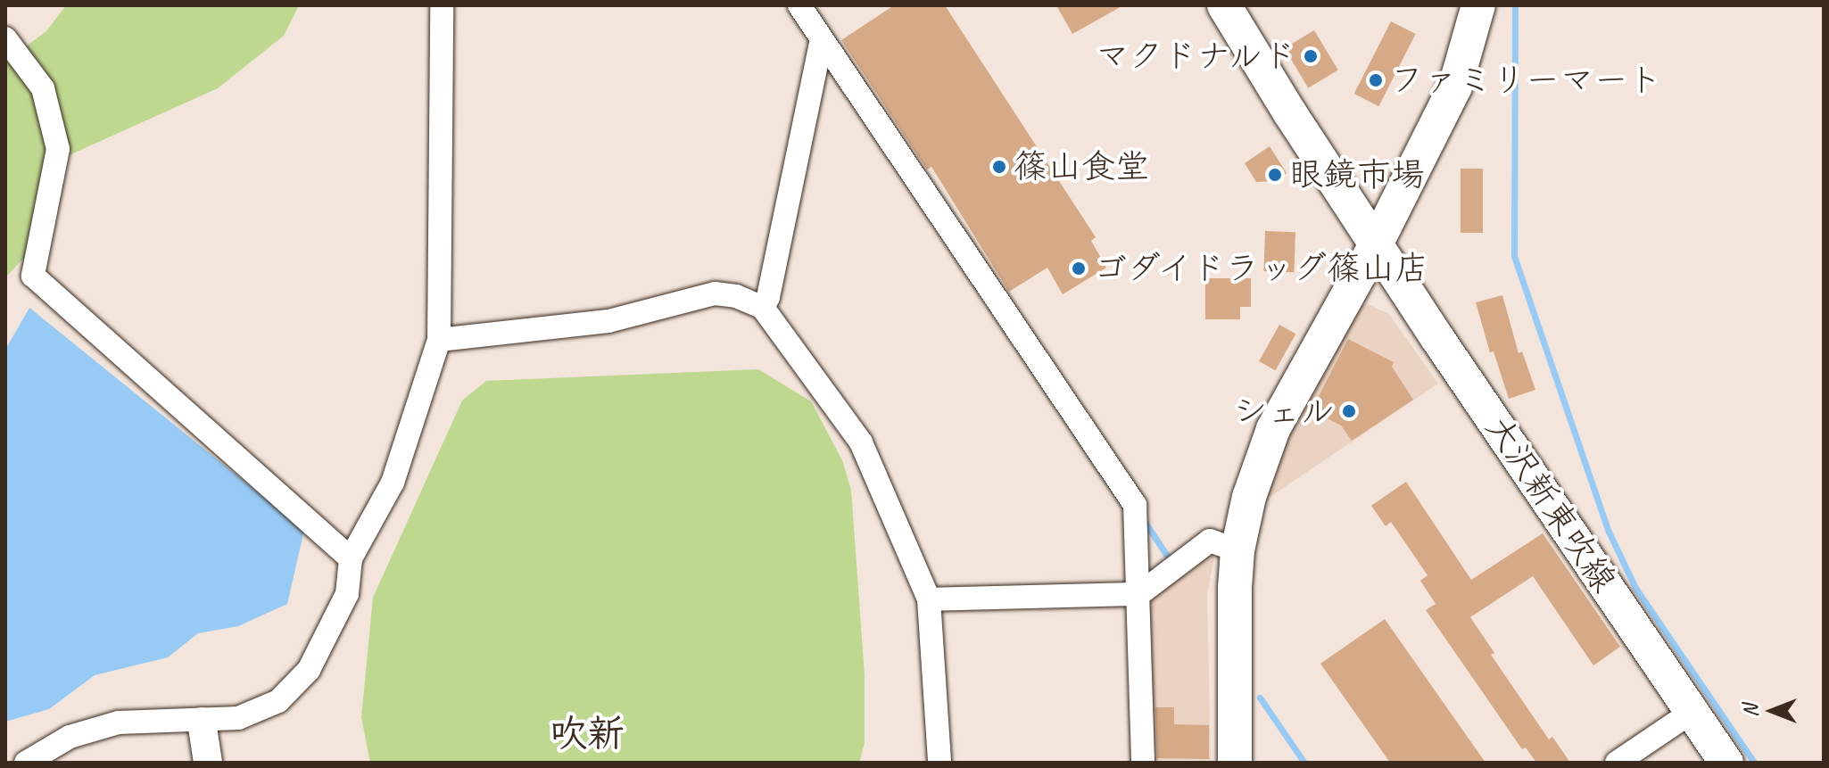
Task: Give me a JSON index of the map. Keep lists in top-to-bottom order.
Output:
{
  "streets": {
    "main road": ["大沢新東吹線"]
  },
  "districts": ["吹新"],
  "places": [
    "マクドナルド",
    "ファミリーマート",
    "篠山食堂",
    "眼鏡市場",
    "ゴダイドラッグ篠山店",
    "シェル"
  ],
  "north": "left"
}
